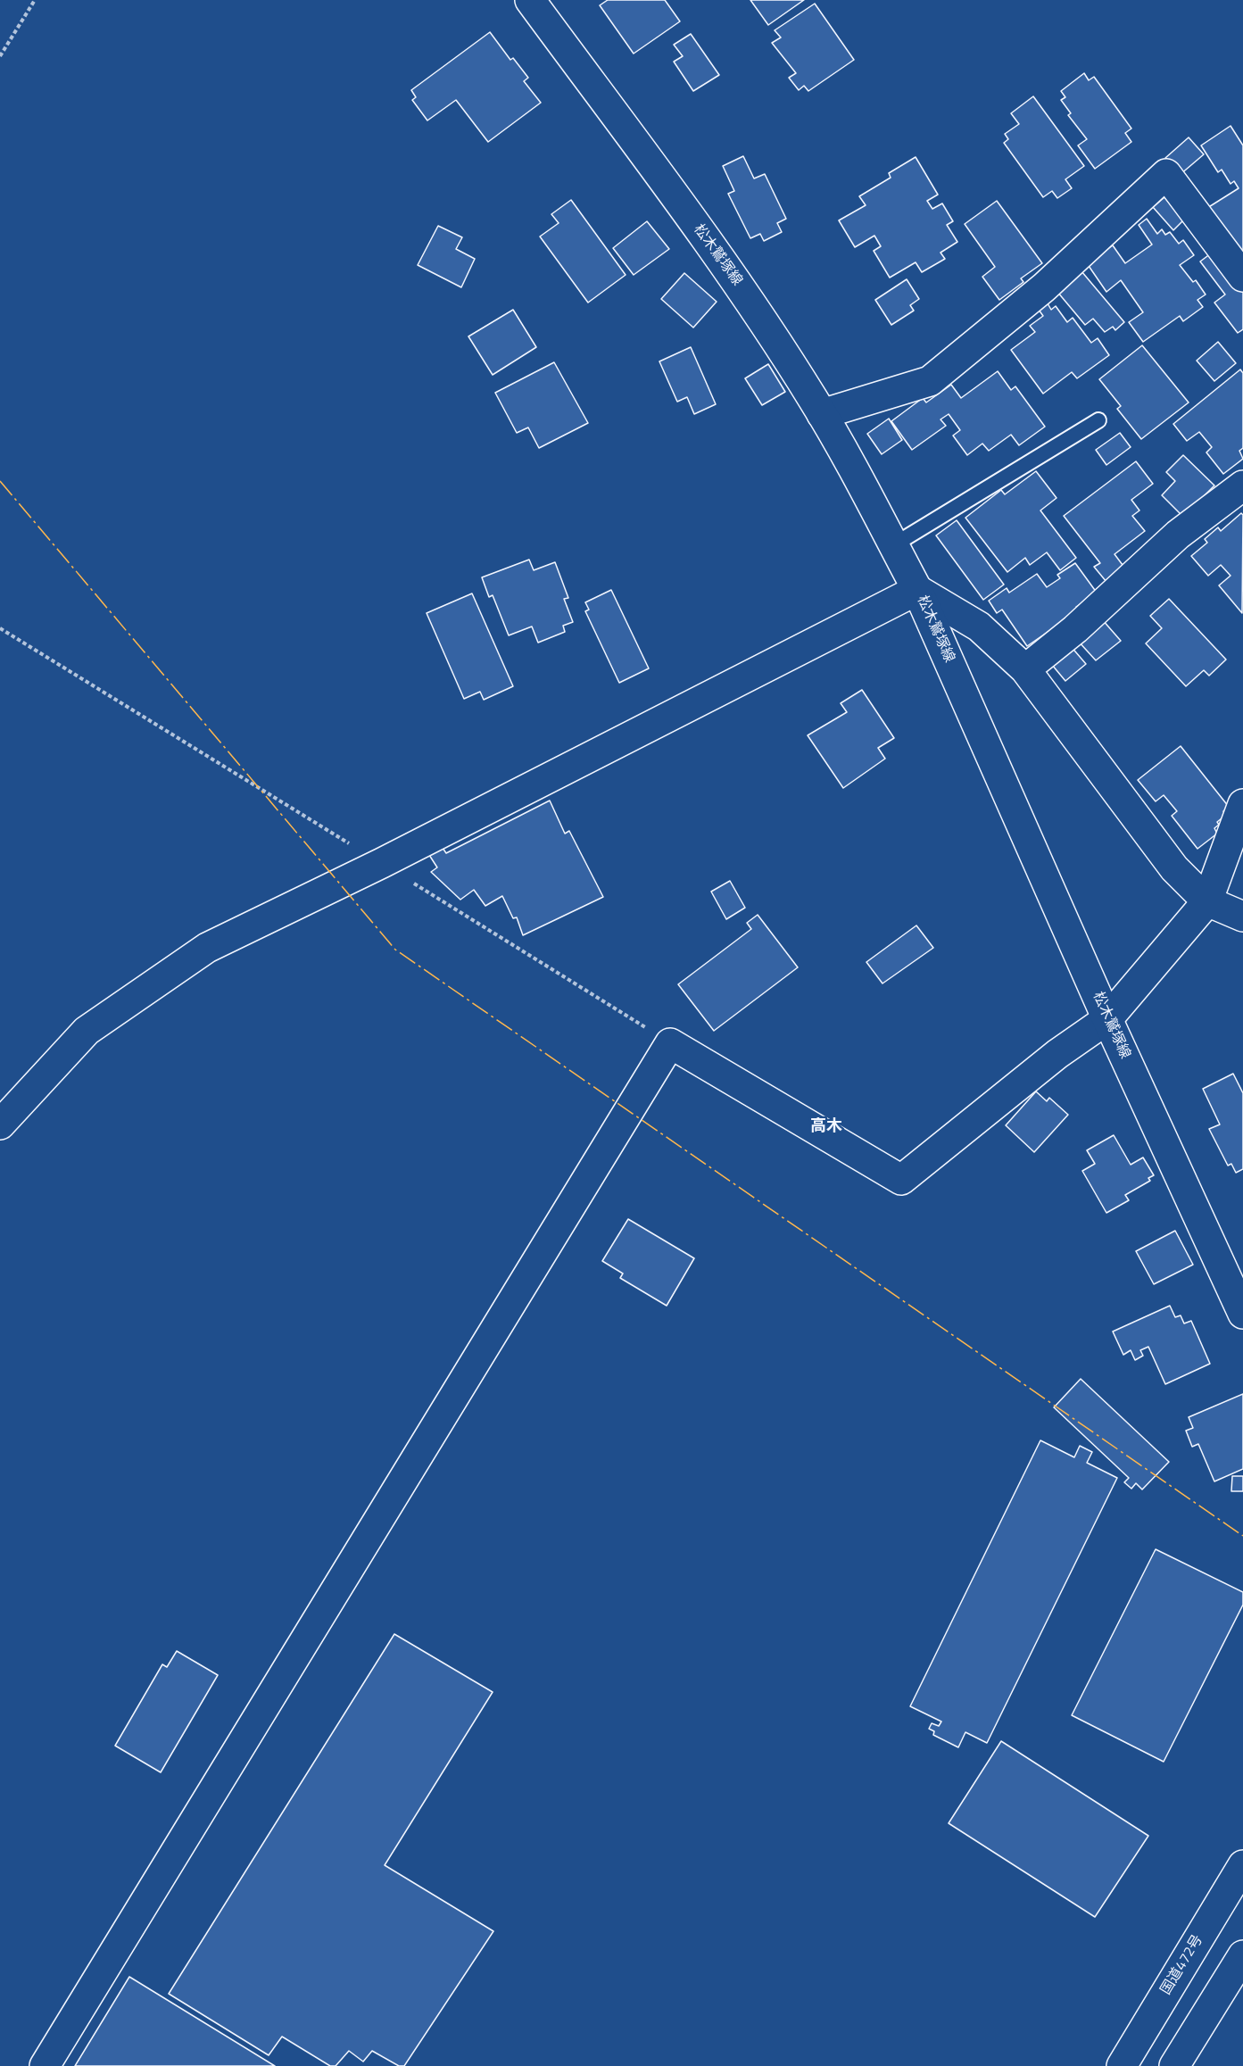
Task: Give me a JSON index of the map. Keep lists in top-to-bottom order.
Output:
{
  "streets": {
    "main road": ["松木鷲塚線", "国道472号"]
  },
  "districts": ["高木"]
}
